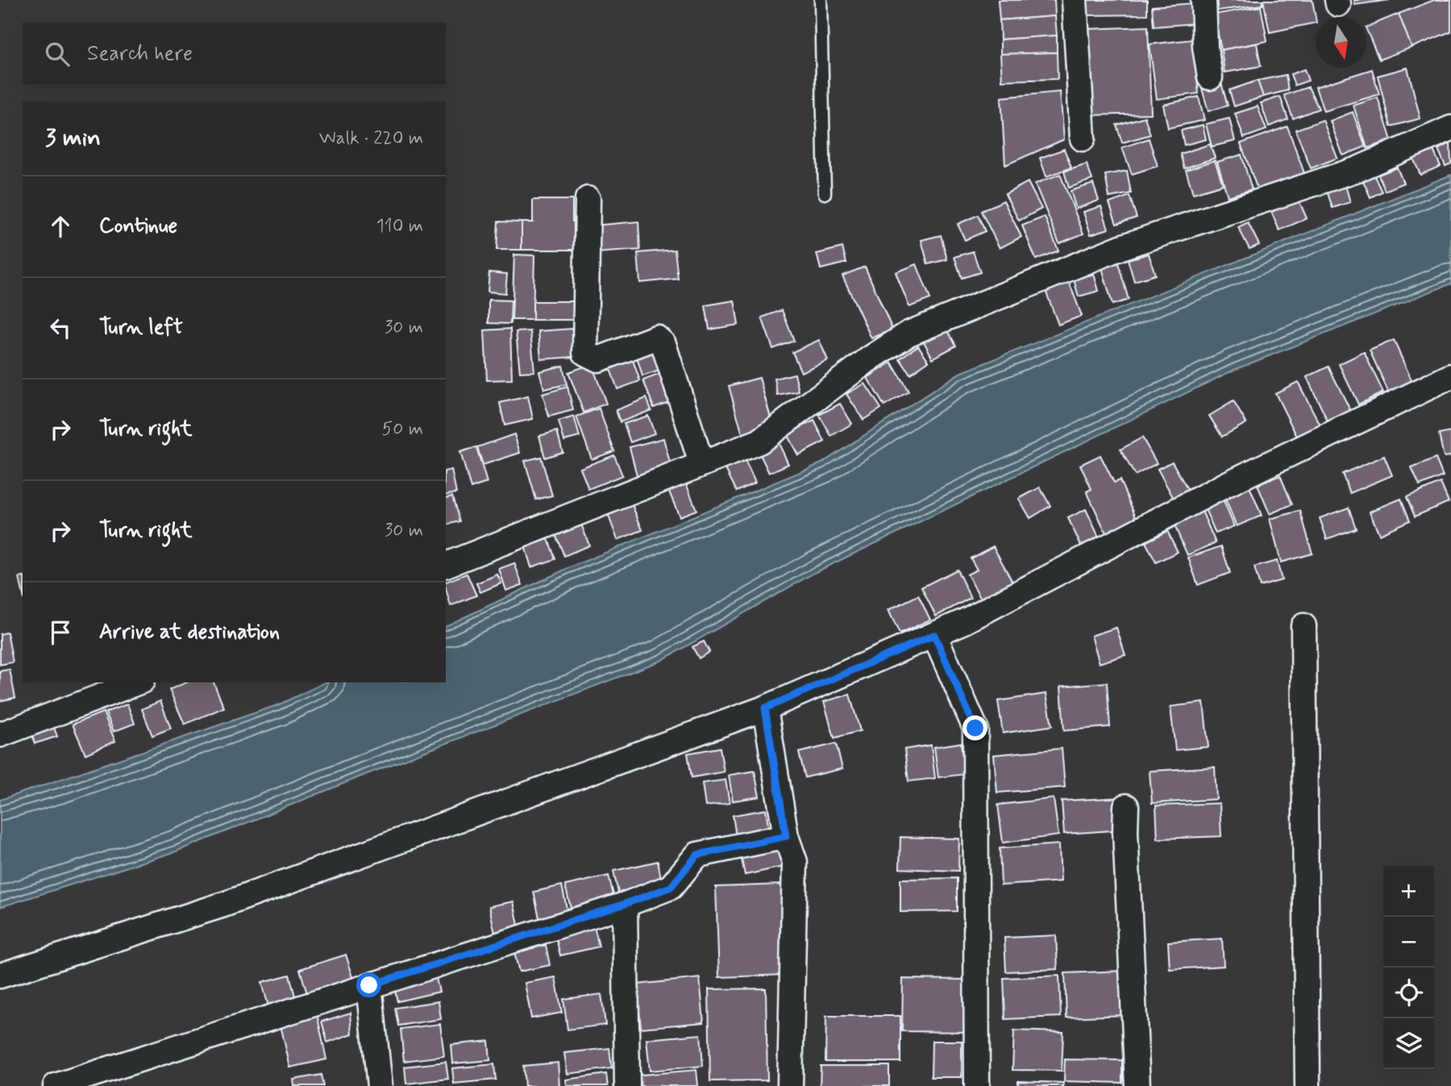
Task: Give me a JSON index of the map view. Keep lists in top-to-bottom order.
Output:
{
  "north": "bottom",
  "page": {
    "search": "Search here",
    "heading": ["3 min", "Walk · 220 m"],
    "list": [
      ["Continue", "110 m"],
      ["Turn left", "30 m"],
      ["Turn right", "50 m"],
      ["Turn right", "30 m"],
      "Arrive at destination"
    ],
    "map_buttons": ["+", "−"]
  }
}
